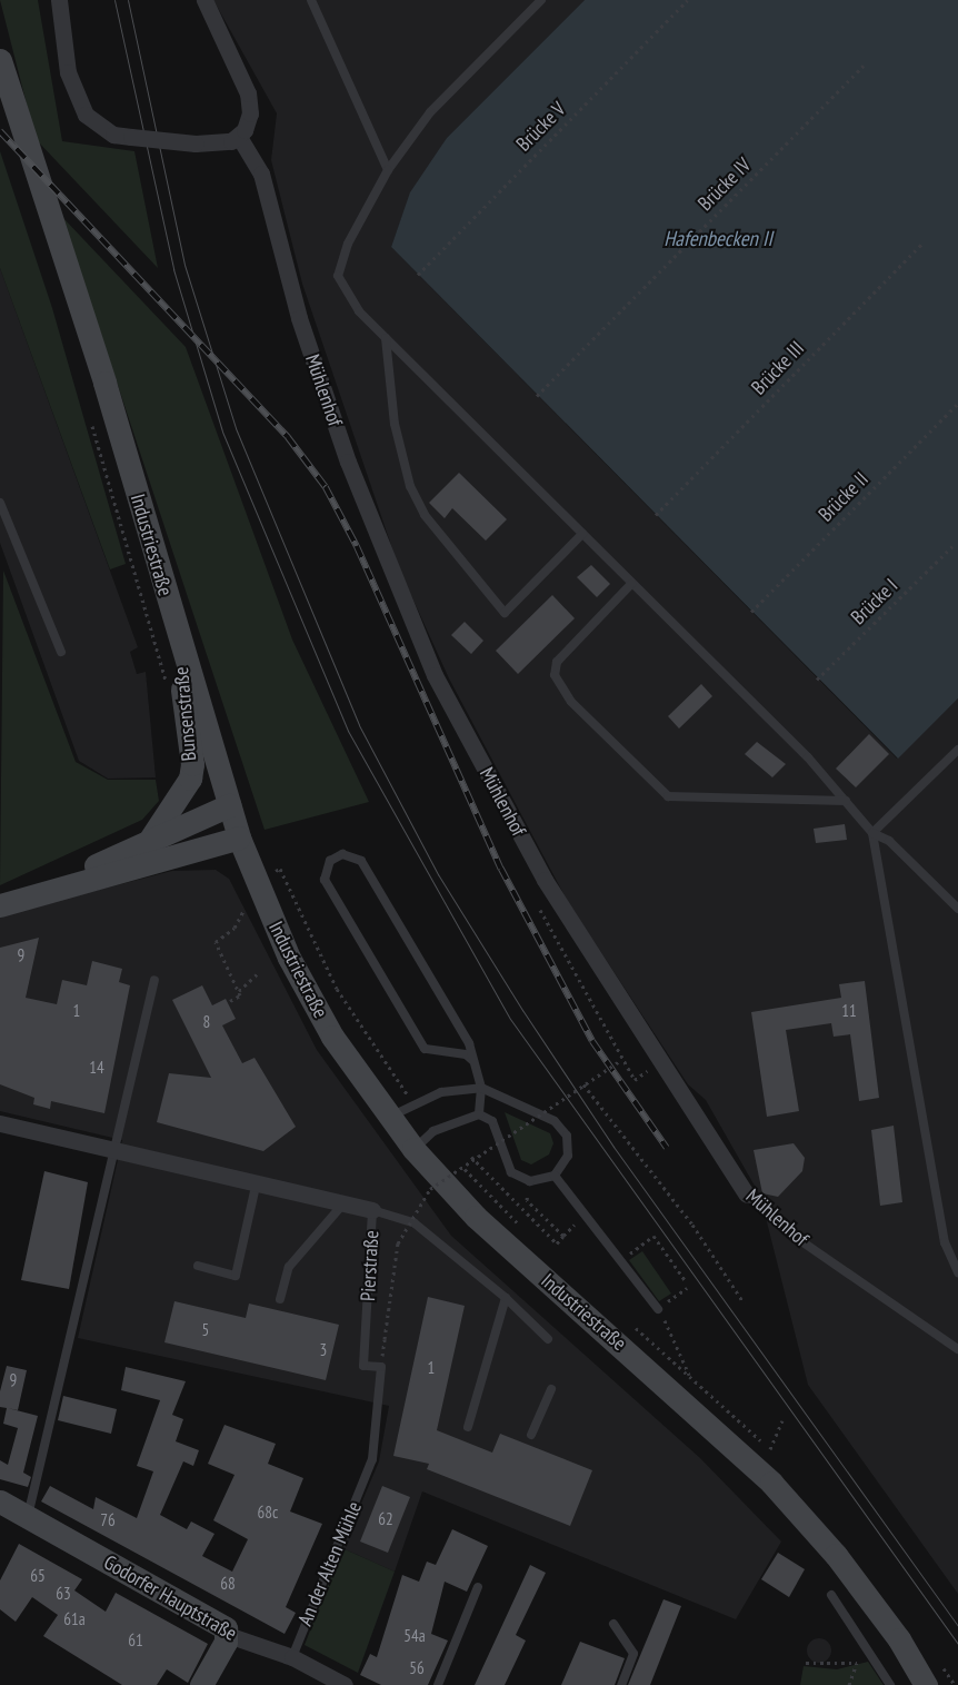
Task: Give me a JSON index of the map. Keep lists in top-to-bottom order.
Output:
{
  "streets": {
    "main road": ["Industriestraße", "Bunsenstraße", "Godorfer Hauptstraße"],
    "street": ["Mühlenhof", "Pierstraße"],
    "lane": ["An der Alten Mühle"],
    "path": [
      "Brücke V",
      "Brücke IV",
      "Brücke III",
      "Brücke II",
      "Brücke I"
    ]
  },
  "crossings": [
    ["Industriestraße", "Bunsenstraße"],
    ["Pierstraße", "An der Alten Mühle"],
    ["An der Alten Mühle", "Godorfer Hauptstraße"]
  ],
  "water": ["Hafenbecken II"],
  "house_numbers": [
    "9",
    "1",
    "11",
    "8",
    "14",
    "5",
    "3",
    "1",
    "9",
    "68c",
    "62",
    "76",
    "65",
    "68",
    "63",
    "61a",
    "54a",
    "61",
    "56"
  ]
}
